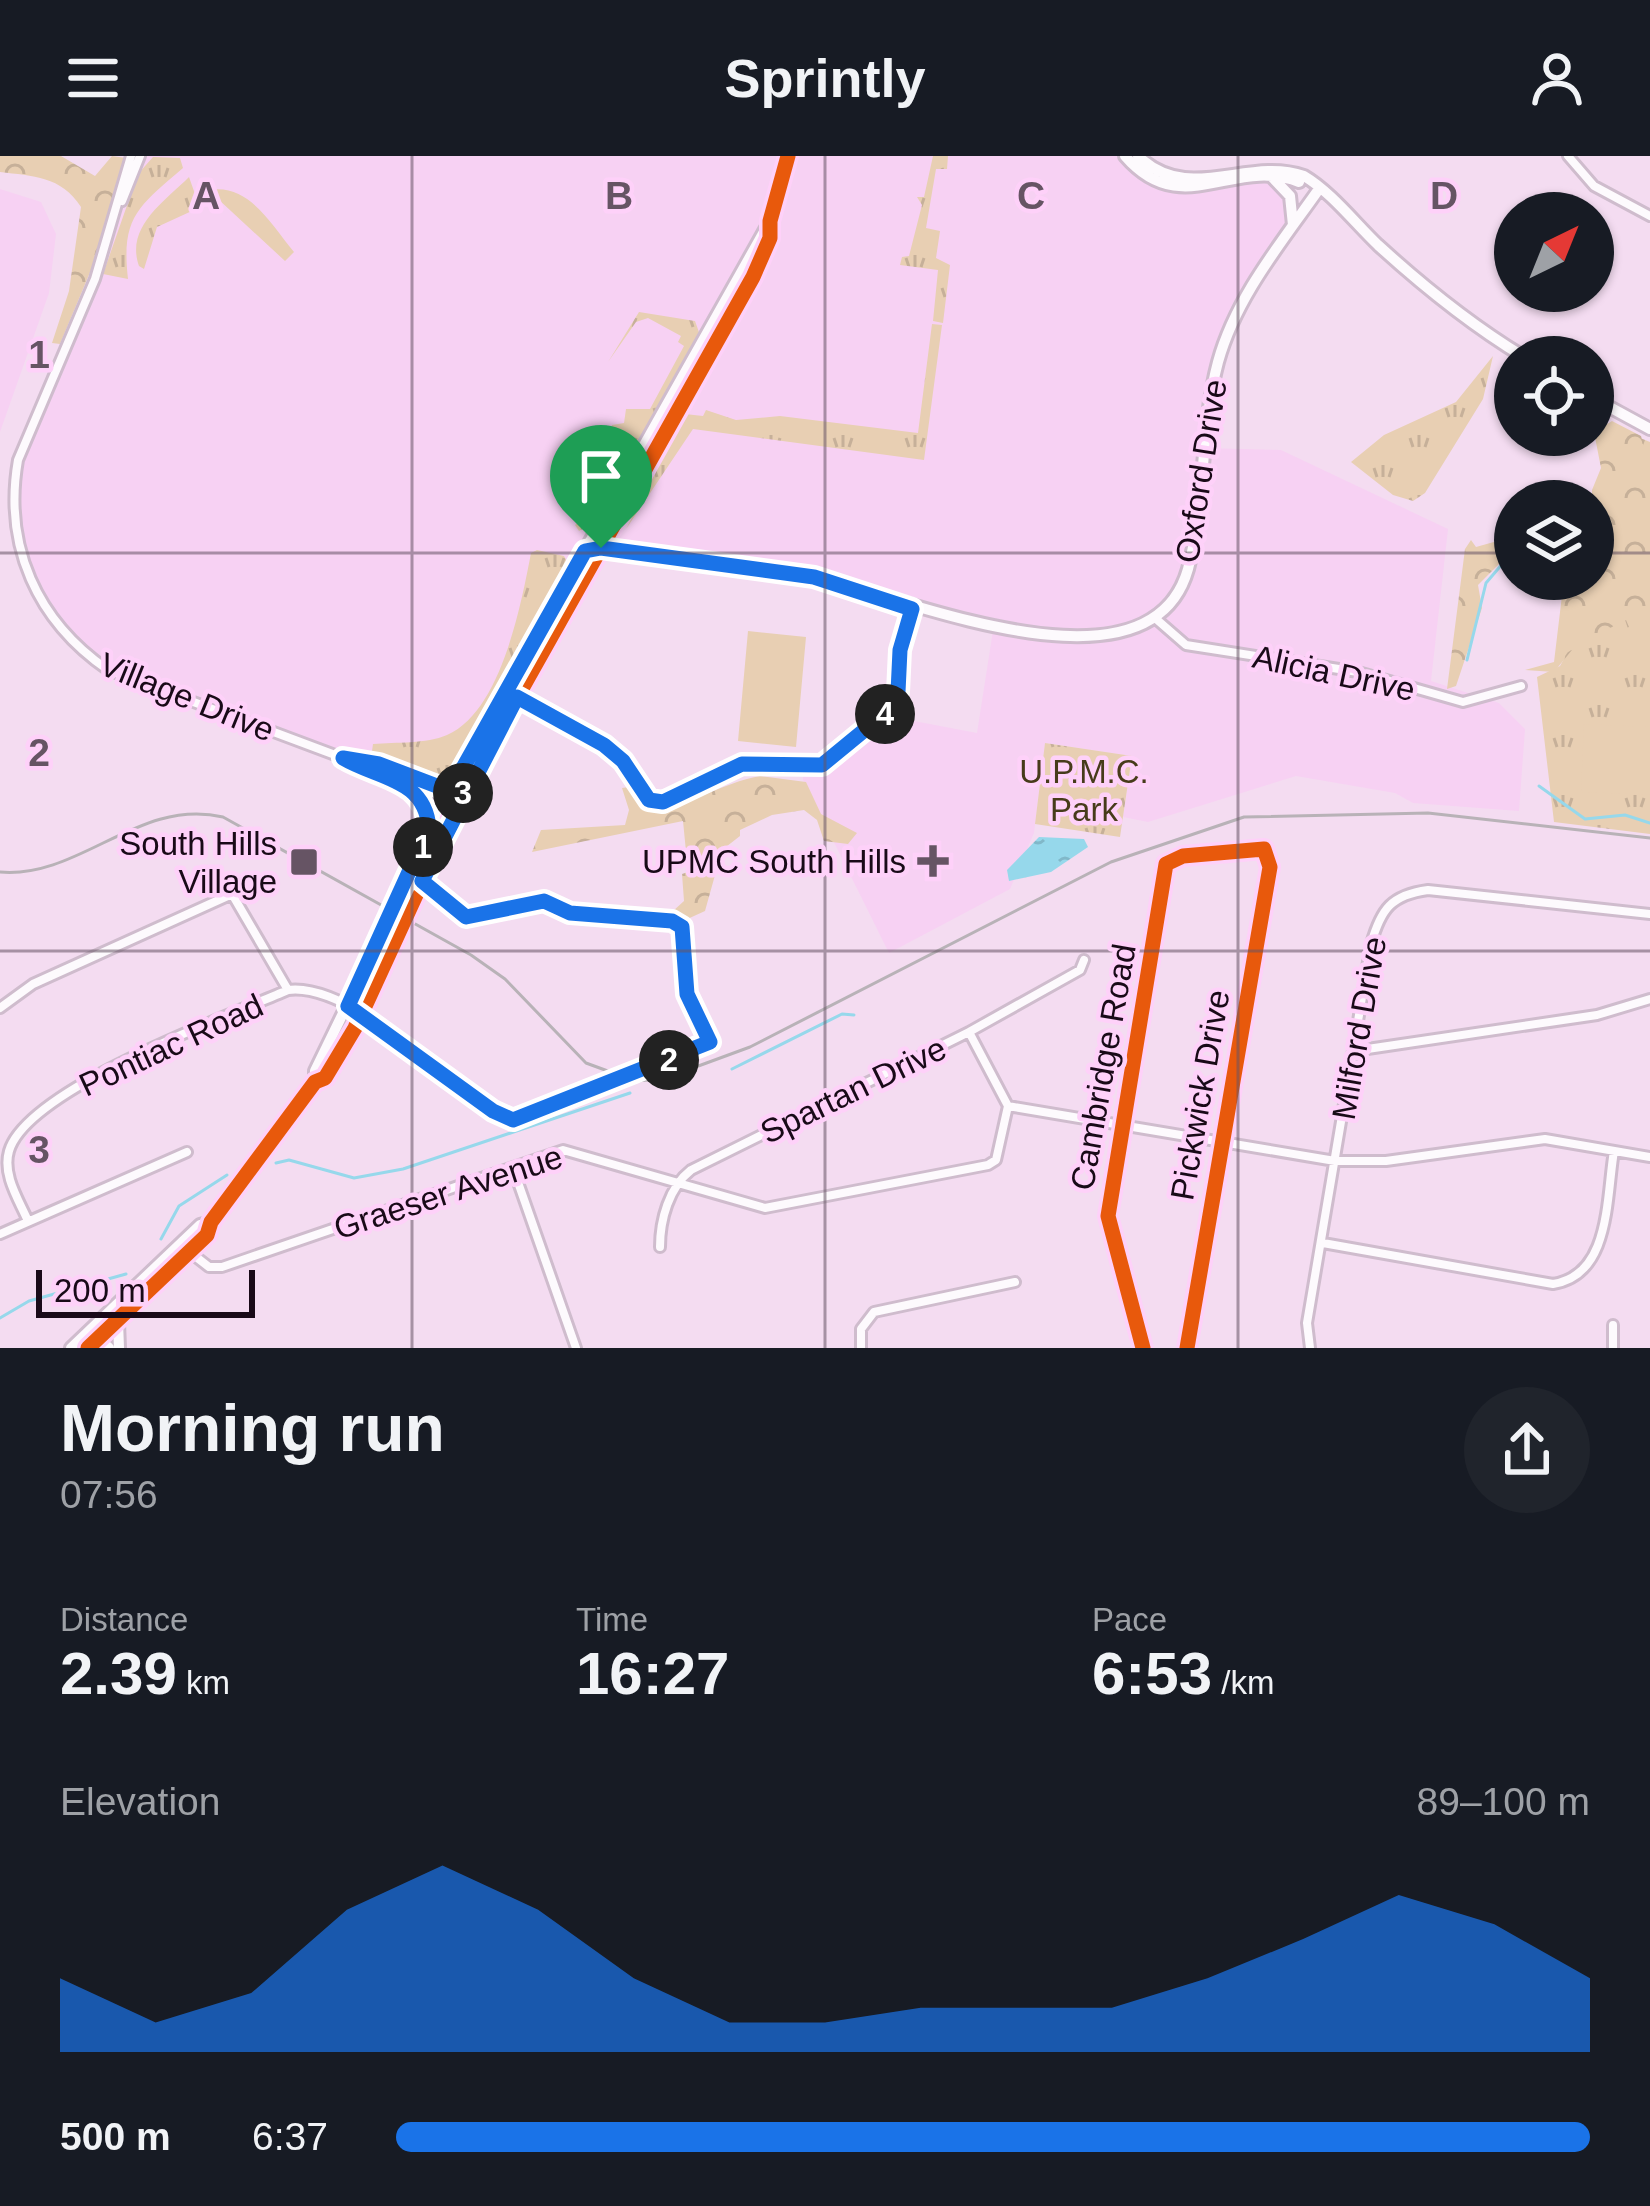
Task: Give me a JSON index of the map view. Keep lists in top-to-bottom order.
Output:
{
  "streets": {
    "street": [
      "Oxford Drive",
      "Alicia Drive",
      "Village Drive",
      "Milford Drive",
      "Pontiac Road",
      "Cambridge Road",
      "Spartan Drive",
      "Pickwick Drive",
      "Graeser Avenue"
    ]
  },
  "crossings": [
    ["Oxford Drive", "Alicia Drive"],
    ["Cambridge Road", "Pickwick Drive"],
    ["Spartan Drive", "Graeser Avenue"]
  ],
  "parks": ["U.P.M.C. Park"],
  "places": {
    "health": ["UPMC South Hills"],
    "transit": ["South Hills Village"]
  },
  "scale_bar": "200 m",
  "north": "top right",
  "page": {
    "header": "Sprintly",
    "pins": [
      "4",
      "3",
      "1",
      "2"
    ],
    "scale": "200 m",
    "heading": ["Morning run", "07:56"],
    "stats": [
      ["Distance", "2.39 km"],
      ["Time", "16:27"],
      ["Pace", "6:53 /km"]
    ],
    "chart": ["Elevation", "89–100 m"],
    "list": [
      {
        "name": "500 m",
        "note": "6:37"
      }
    ]
  },
  "grid": {
    "columns": [
      "A",
      "B",
      "C",
      "D"
    ],
    "rows": ["1", "2", "3"]
  }
}
